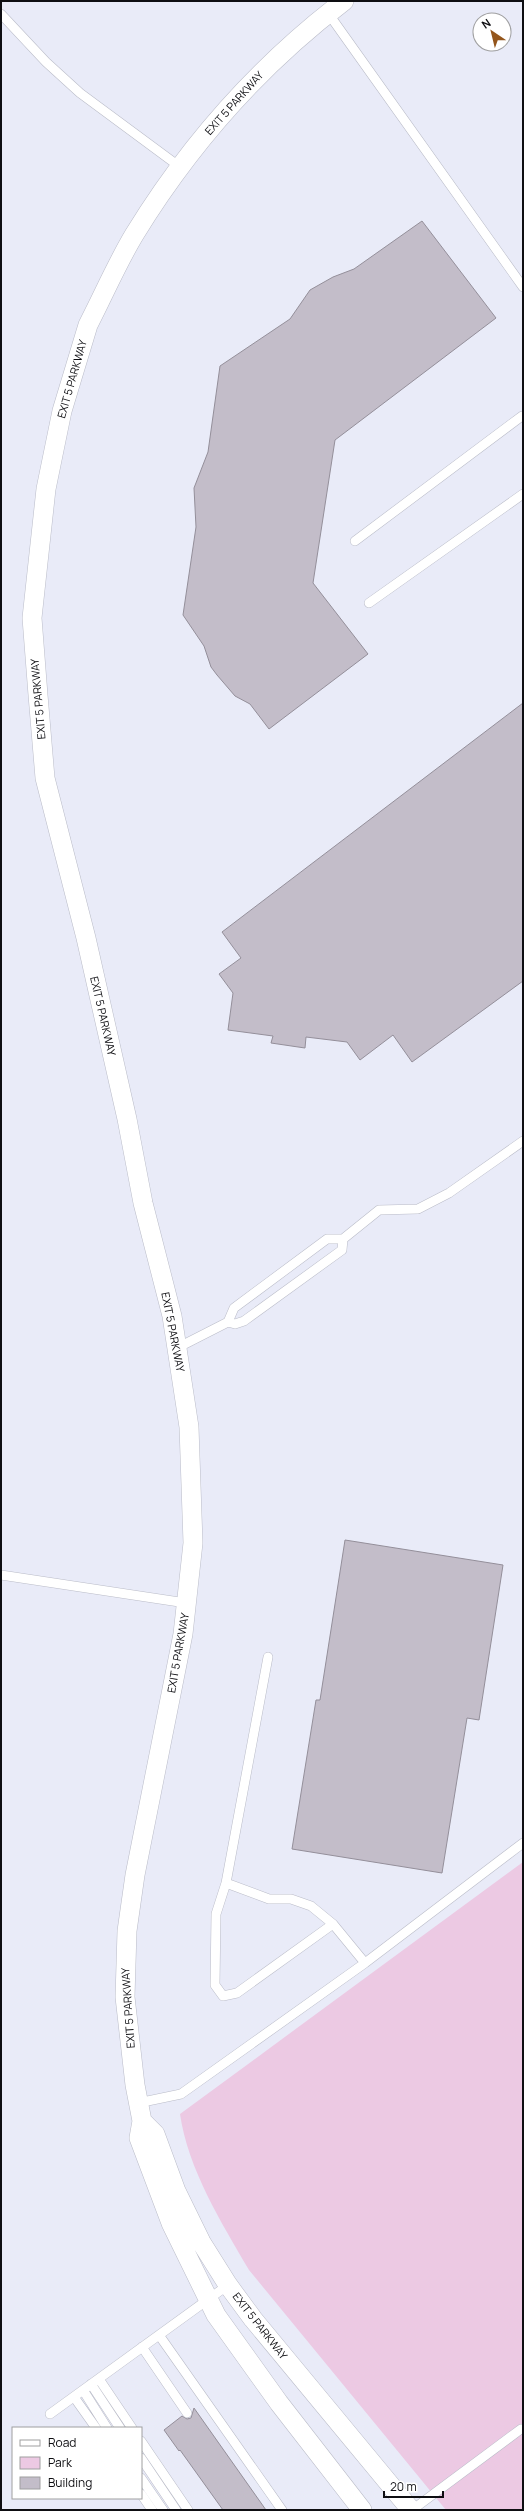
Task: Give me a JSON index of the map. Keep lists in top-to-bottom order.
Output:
{
  "streets": {
    "street": ["EXIT 5 PARKWAY"]
  },
  "legend": ["Road", "Park", "Building"],
  "scale_bar": "20 m",
  "north": "top left"
}
